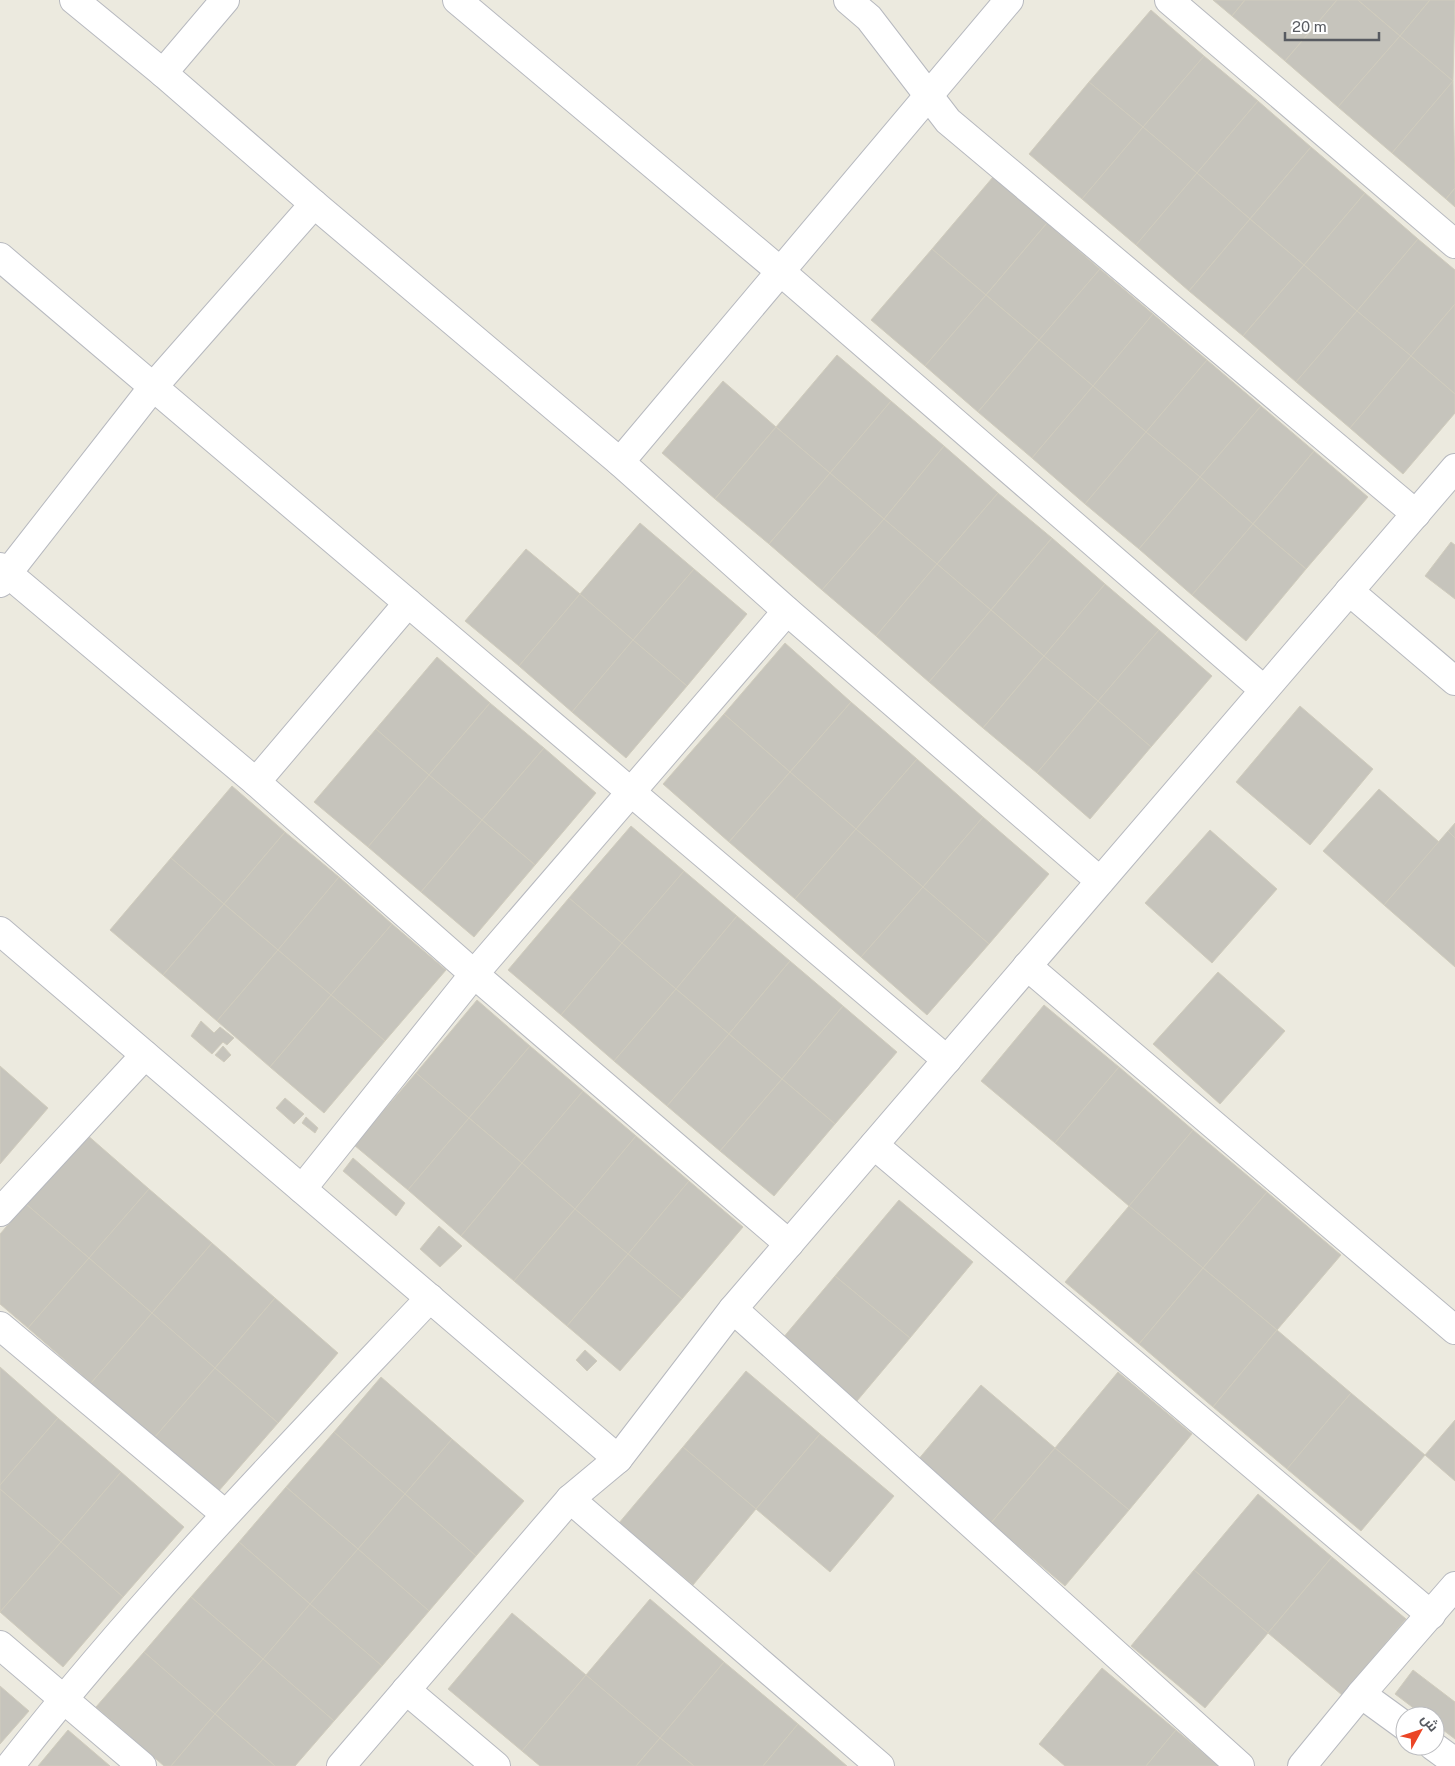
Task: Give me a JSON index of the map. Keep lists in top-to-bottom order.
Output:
{
  "scale_bar": "20 m",
  "north": "top right"
}
